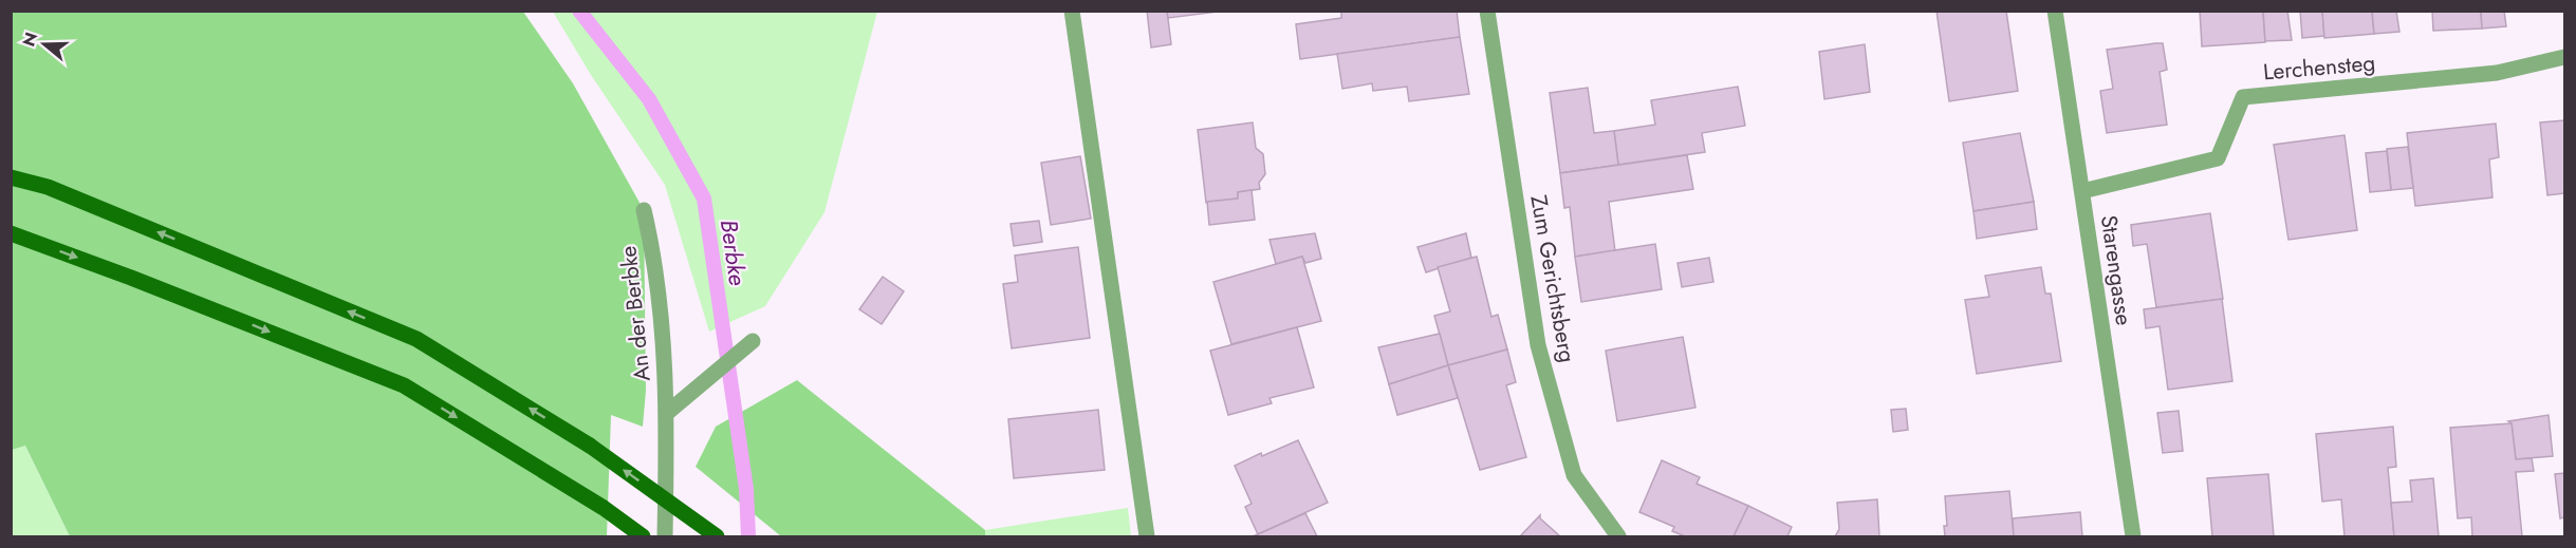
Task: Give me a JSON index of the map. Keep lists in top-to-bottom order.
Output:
{
  "streets": {
    "street": [
      "Lerchensteg",
      "Starengasse",
      "Zum Gerichtsberg",
      "An der Berbke"
    ]
  },
  "crossings": [
    ["Lerchensteg", "Starengasse"]
  ],
  "water": ["Berbke"],
  "north": "left"
}
